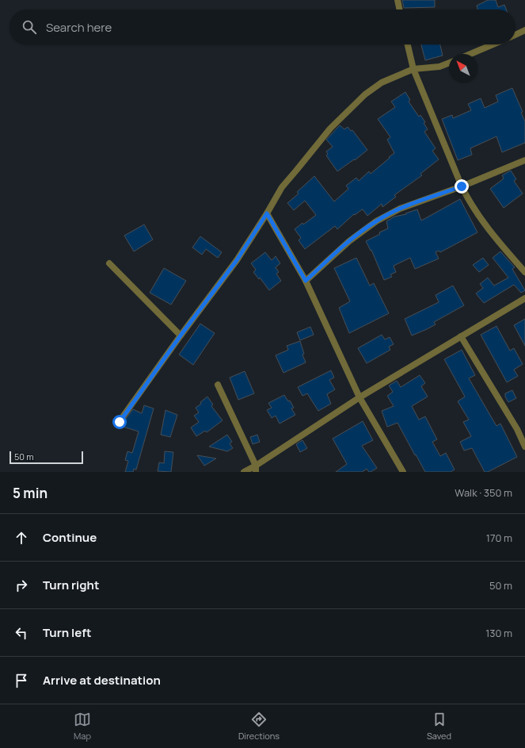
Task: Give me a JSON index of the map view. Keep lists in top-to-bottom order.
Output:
{
  "scale_bar": "50 m",
  "north": "top left",
  "page": {
    "search": "Search here",
    "scale": "50 m",
    "heading": ["5 min", "Walk · 350 m"],
    "list": [
      ["Continue", "170 m"],
      ["Turn right", "50 m"],
      ["Turn left", "130 m"],
      "Arrive at destination"
    ],
    "nav": ["Map", "Directions", "Saved"]
  }
}
